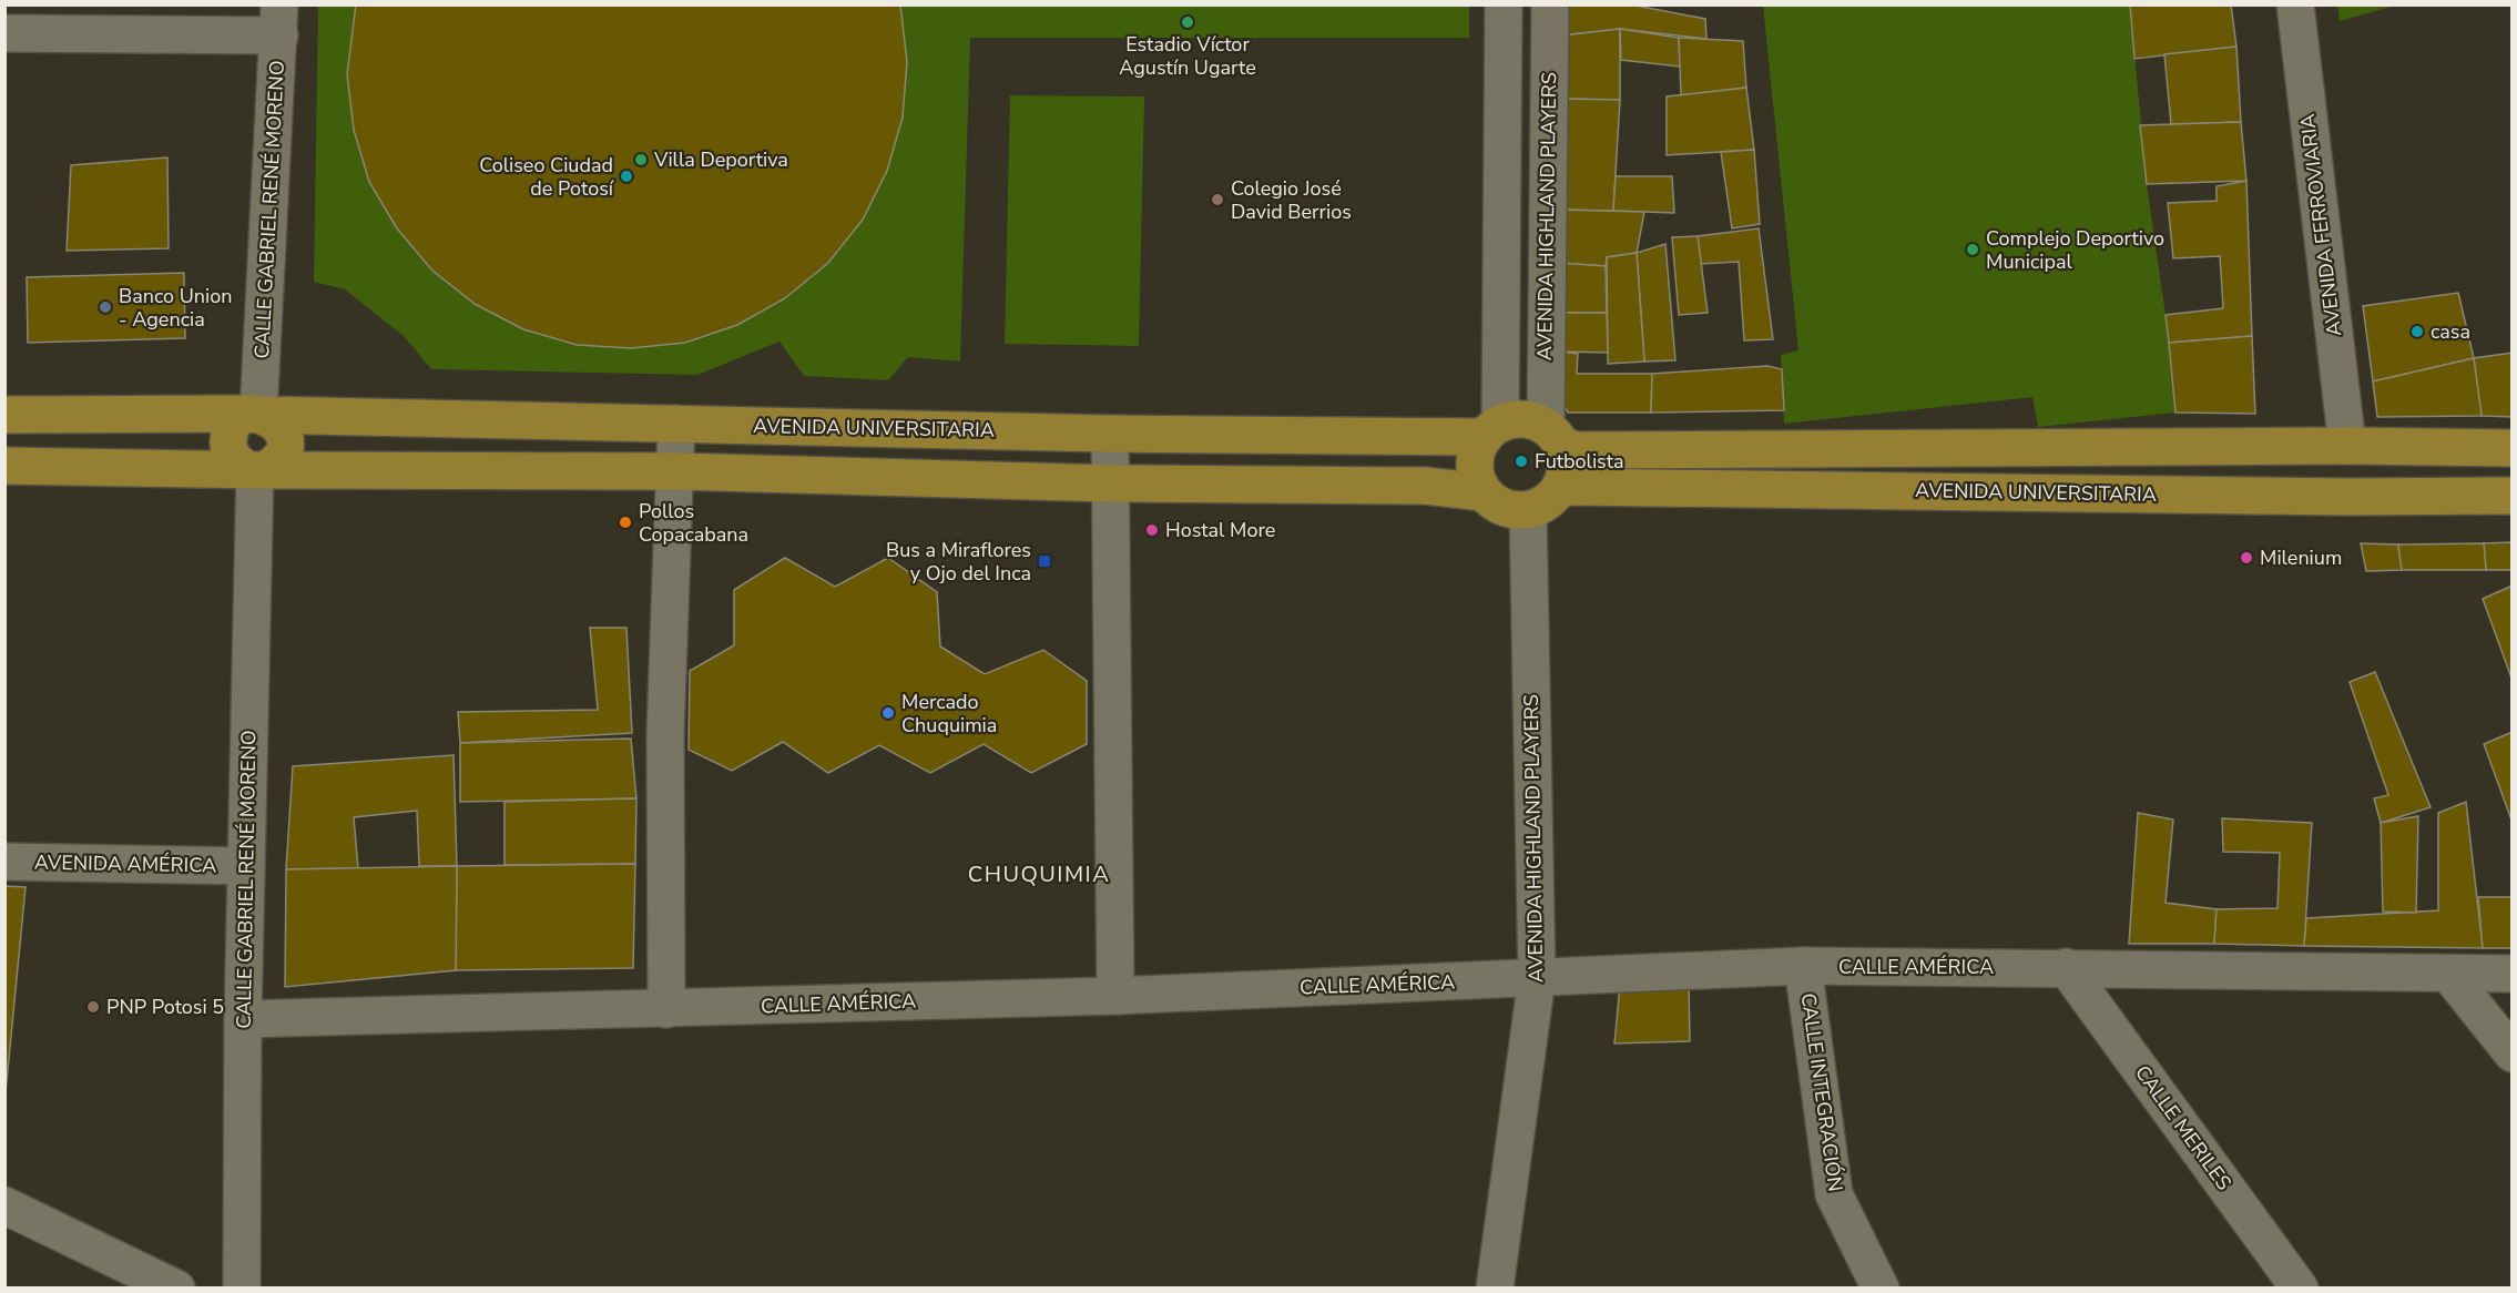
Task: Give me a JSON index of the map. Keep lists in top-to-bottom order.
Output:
{
  "streets": {
    "main road": ["AVENIDA UNIVERSITARIA"],
    "street": [
      "CALLE GABRIEL RENÉ MORENO",
      "AVENIDA HIGHLAND PLAYERS",
      "AVENIDA FERROVIARIA",
      "AVENIDA AMÉRICA",
      "CALLE AMÉRICA",
      "CALLE INTEGRACIÓN",
      "CALLE MERILES"
    ]
  },
  "crossings": [
    ["CALLE GABRIEL RENÉ MORENO", "AVENIDA UNIVERSITARIA"],
    ["CALLE GABRIEL RENÉ MORENO", "AVENIDA AMÉRICA"],
    ["CALLE GABRIEL RENÉ MORENO", "CALLE AMÉRICA"],
    ["AVENIDA HIGHLAND PLAYERS", "AVENIDA UNIVERSITARIA"],
    ["AVENIDA HIGHLAND PLAYERS", "CALLE AMÉRICA"],
    ["CALLE AMÉRICA", "CALLE INTEGRACIÓN"],
    ["CALLE AMÉRICA", "CALLE MERILES"]
  ],
  "districts": ["CHUQUIMIA"],
  "places": {
    "other": [
      "Estadio Víctor Agustín Ugarte",
      "Villa Deportiva",
      "Coliseo Ciudad de Potosí",
      "Colegio José David Berrios",
      "Complejo Deportivo Municipal",
      "Banco Union - Agencia",
      "casa",
      "Futbolista",
      "Pollos Copacabana",
      "Hostal More",
      "Milenium",
      "Mercado Chuquimia",
      "PNP Potosi 5"
    ],
    "transit": ["Bus a Miraflores y Ojo del Inca"]
  }
}
